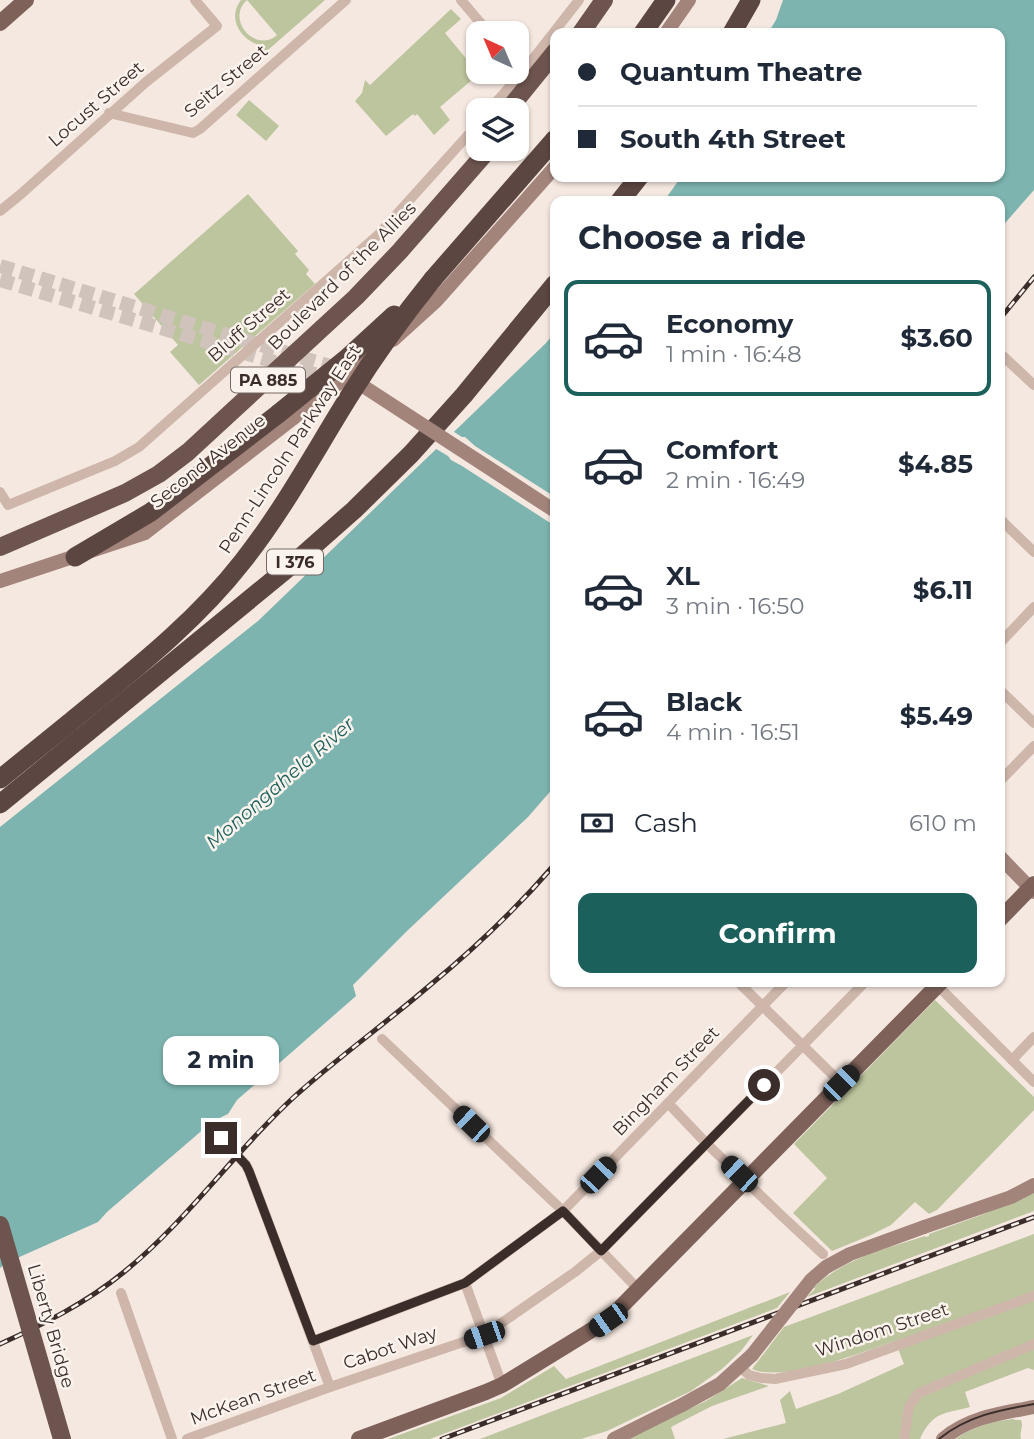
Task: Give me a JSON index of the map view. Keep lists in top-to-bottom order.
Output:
{
  "streets": {
    "highway": [
      "Boulevard of the Allies",
      "PA 885",
      "Penn-Lincoln Parkway East",
      "I 376",
      "Liberty Bridge"
    ],
    "main road": ["Second Avenue"],
    "street": [
      "Seitz Street",
      "Locust Street",
      "Bluff Street",
      "Bingham Street",
      "Windom Street",
      "Cabot Way",
      "McKean Street"
    ]
  },
  "crossings": [
    ["Seitz Street", "Locust Street"],
    ["Cabot Way", "McKean Street"]
  ],
  "water": ["Monongahela River"],
  "north": "top left",
  "page": {
    "banner": ["Quantum Theatre", "South 4th Street"],
    "heading": "Choose a ride",
    "list": [
      {
        "name": "Economy",
        "note": "1 min · 16:48",
        "value": "$3.60"
      },
      {
        "name": "Comfort",
        "note": "2 min · 16:49",
        "value": "$4.85"
      },
      {
        "name": "XL",
        "note": "3 min · 16:50",
        "value": "$6.11"
      },
      {
        "name": "Black",
        "note": "4 min · 16:51",
        "value": "$5.49"
      }
    ],
    "pay": ["Cash", "610 m"],
    "buttons": "Confirm",
    "bubble": "2 min"
  }
}
